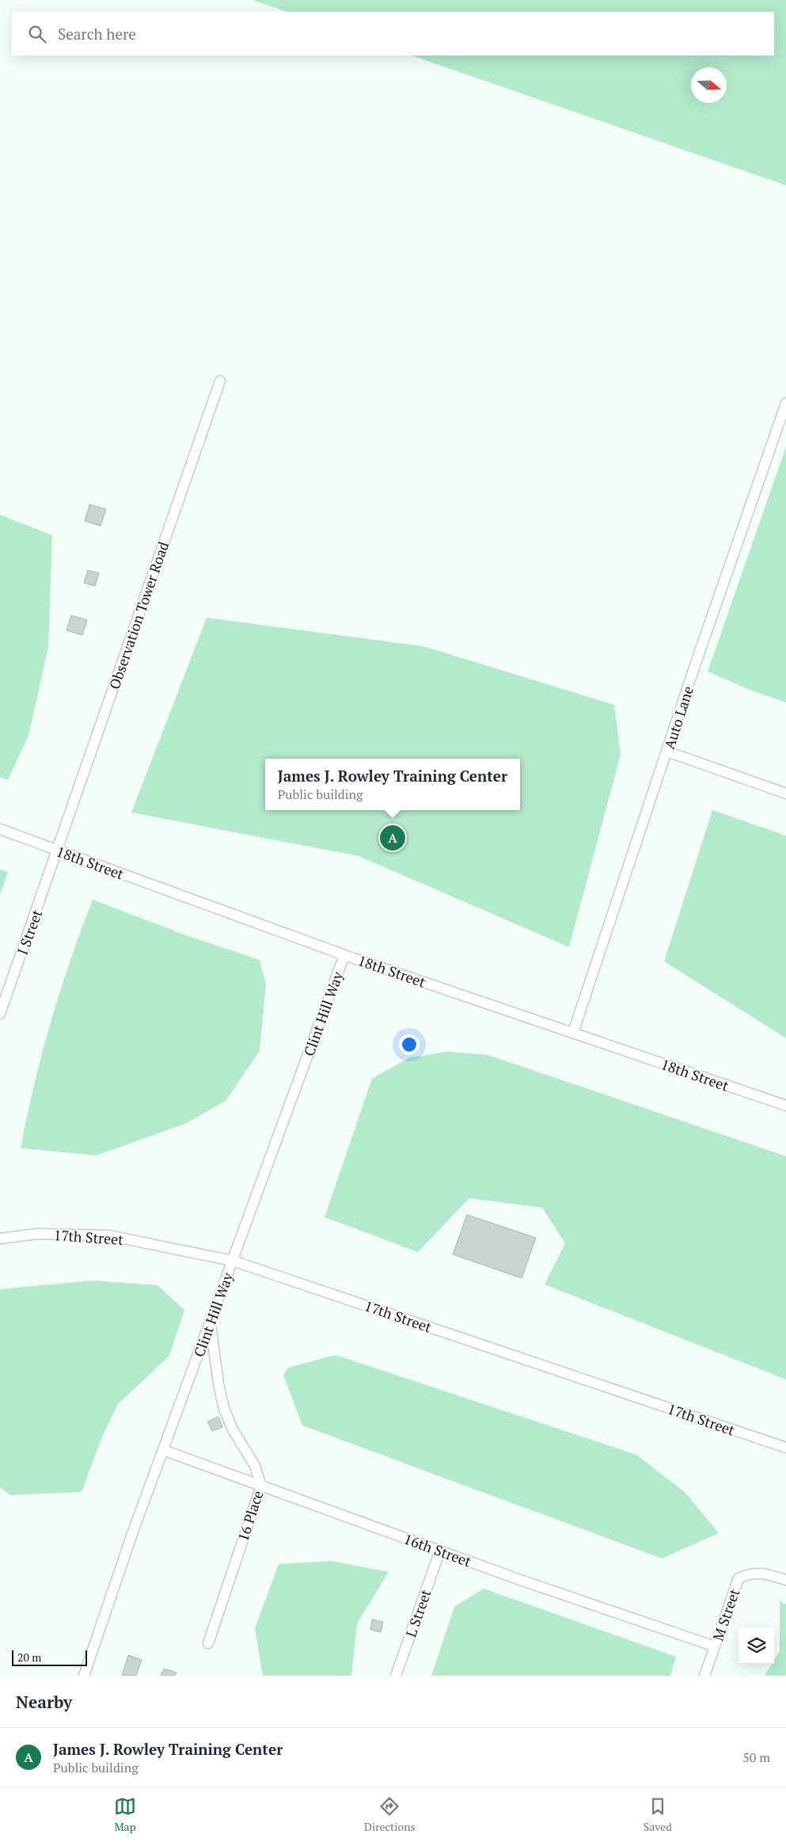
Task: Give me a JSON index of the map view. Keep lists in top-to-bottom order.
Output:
{
  "streets": {
    "lane": [
      "Observation Tower Road",
      "Auto Lane",
      "18th Street",
      "I Street",
      "Clint Hill Way",
      "17th Street",
      "16 Place",
      "16th Street",
      "L Street",
      "M Street"
    ]
  },
  "crossings": [
    ["Observation Tower Road", "18th Street"],
    ["Observation Tower Road", "I Street"],
    ["Auto Lane", "18th Street"],
    ["18th Street", "I Street"],
    ["18th Street", "Clint Hill Way"],
    ["Clint Hill Way", "17th Street"],
    ["Clint Hill Way", "16 Place"],
    ["Clint Hill Way", "16th Street"],
    ["16 Place", "16th Street"],
    ["16th Street", "L Street"],
    ["16th Street", "M Street"]
  ],
  "scale_bar": "20 m",
  "north": "right",
  "page": {
    "search": "Search here",
    "popup": ["James J. Rowley Training Center", "Public building"],
    "pins": "A",
    "scale": "20 m",
    "heading": "Nearby",
    "list": [
      {
        "mark": "A",
        "name": "James J. Rowley Training Center",
        "note": "Public building",
        "value": "50 m"
      }
    ],
    "nav": ["Map", "Directions", "Saved"]
  }
}
